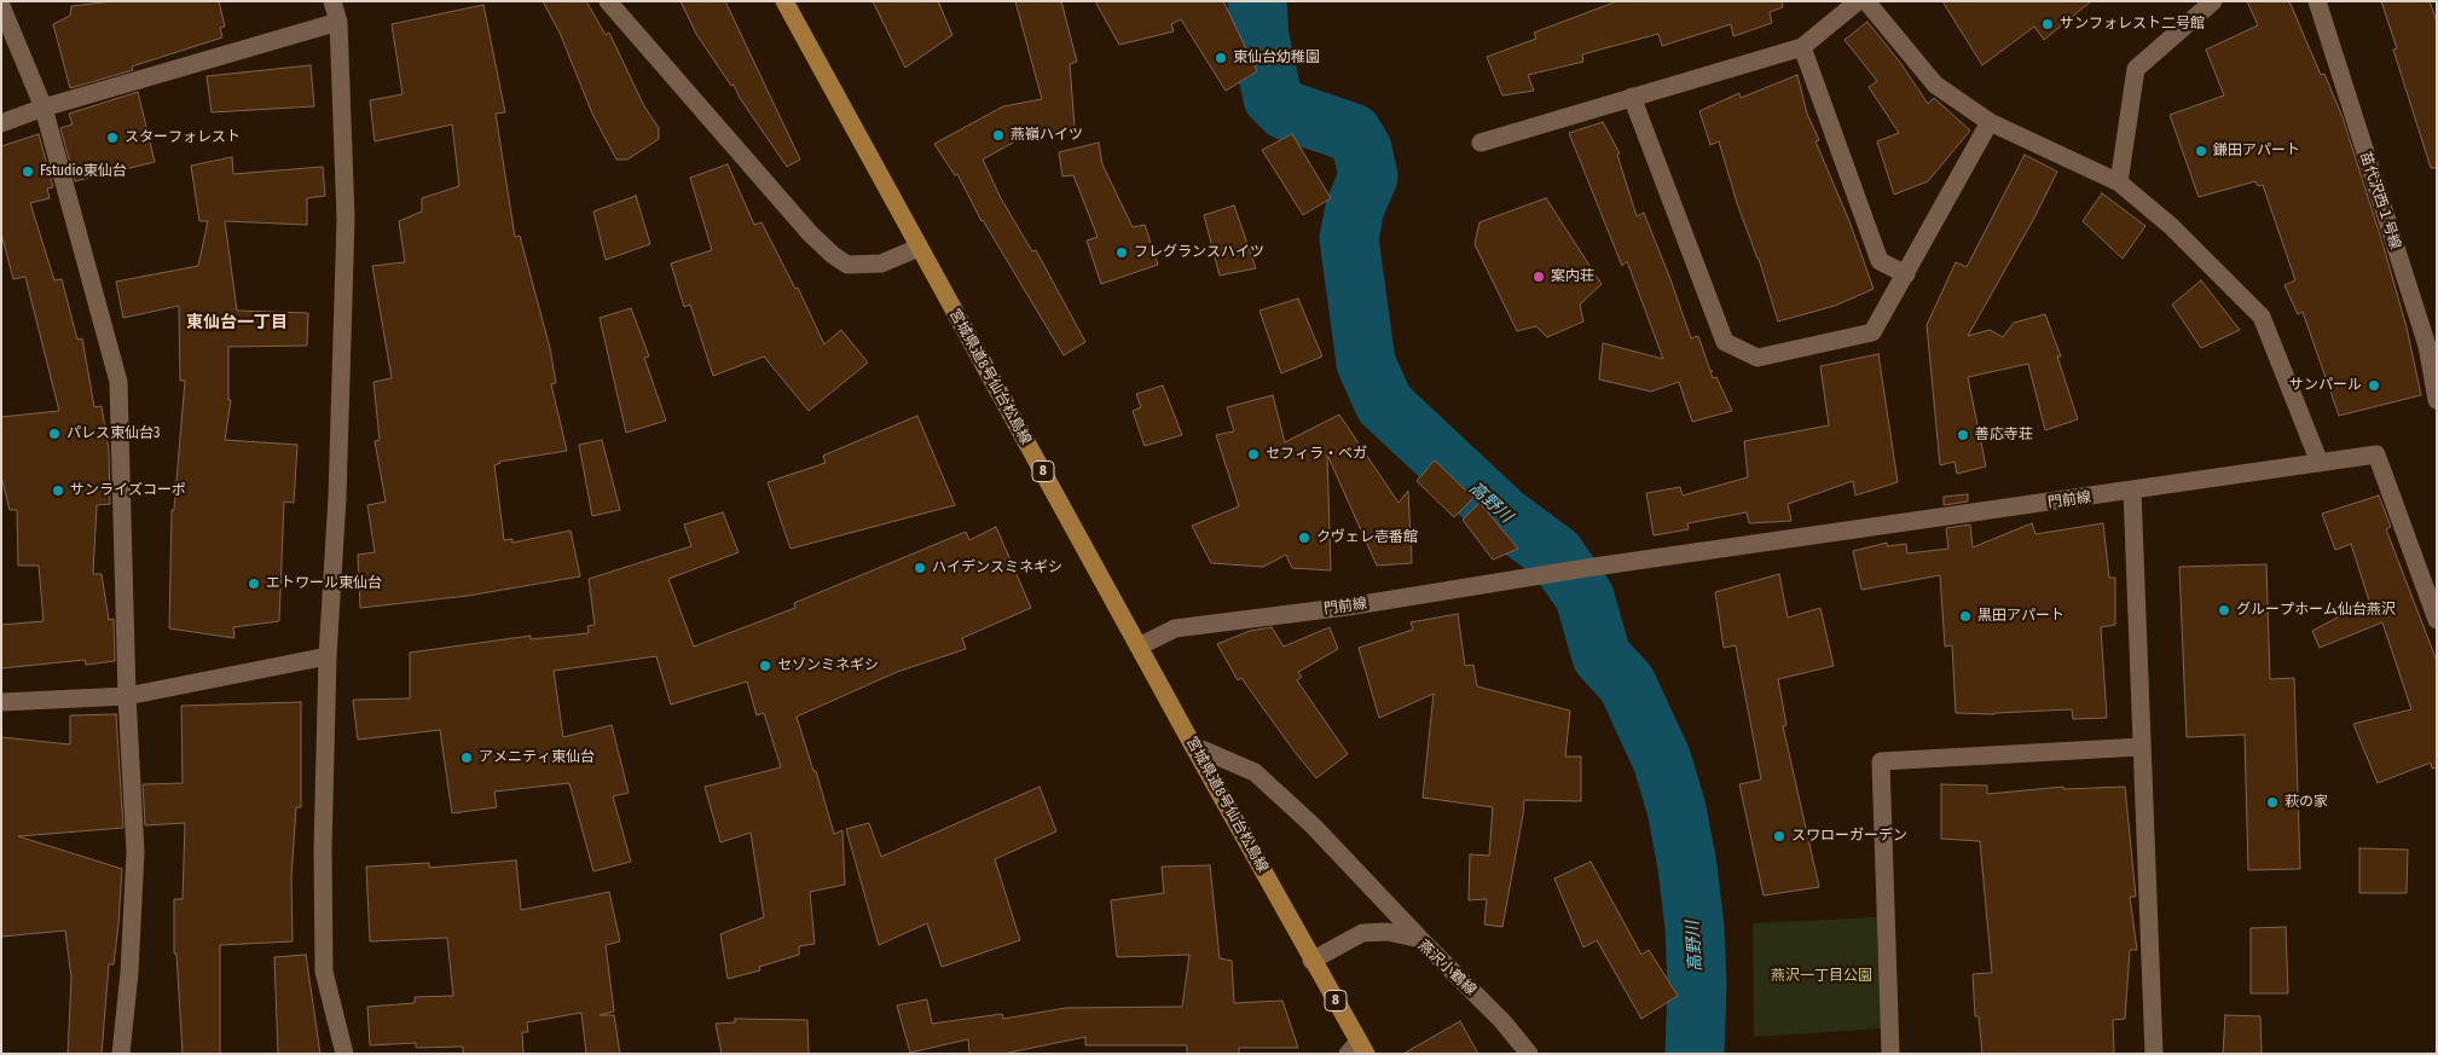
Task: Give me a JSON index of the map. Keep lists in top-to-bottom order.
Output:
{
  "streets": {
    "main road": ["宮城県道8号仙台松島線", "8"],
    "street": ["苗代沢西１号線", "門前線", "燕沢小鶴線"]
  },
  "crossings": [
    ["宮城県道8号仙台松島線", "8"],
    ["宮城県道8号仙台松島線", "門前線"],
    ["宮城県道8号仙台松島線", "燕沢小鶴線"],
    ["8", "燕沢小鶴線"]
  ],
  "districts": ["東仙台一丁目"],
  "water": ["高野川"],
  "parks": ["燕沢一丁目公園"],
  "places": [
    "サンフォレスト二号館",
    "東仙台幼稚園",
    "燕嶺ハイツ",
    "スターフォレスト",
    "鎌田アパート",
    "Fstudio東仙台",
    "フレグランスハイツ",
    "案内荘",
    "サンパール",
    "パレス東仙台3",
    "善応寺荘",
    "セフィラ・ベガ",
    "サンライズコーポ",
    "クヴェレ壱番館",
    "ハイデンスミネギシ",
    "エトワール東仙台",
    "グループホーム仙台燕沢",
    "黒田アパート",
    "セゾンミネギシ",
    "アメニティ東仙台",
    "萩の家",
    "スワローガーデン"
  ]
}
